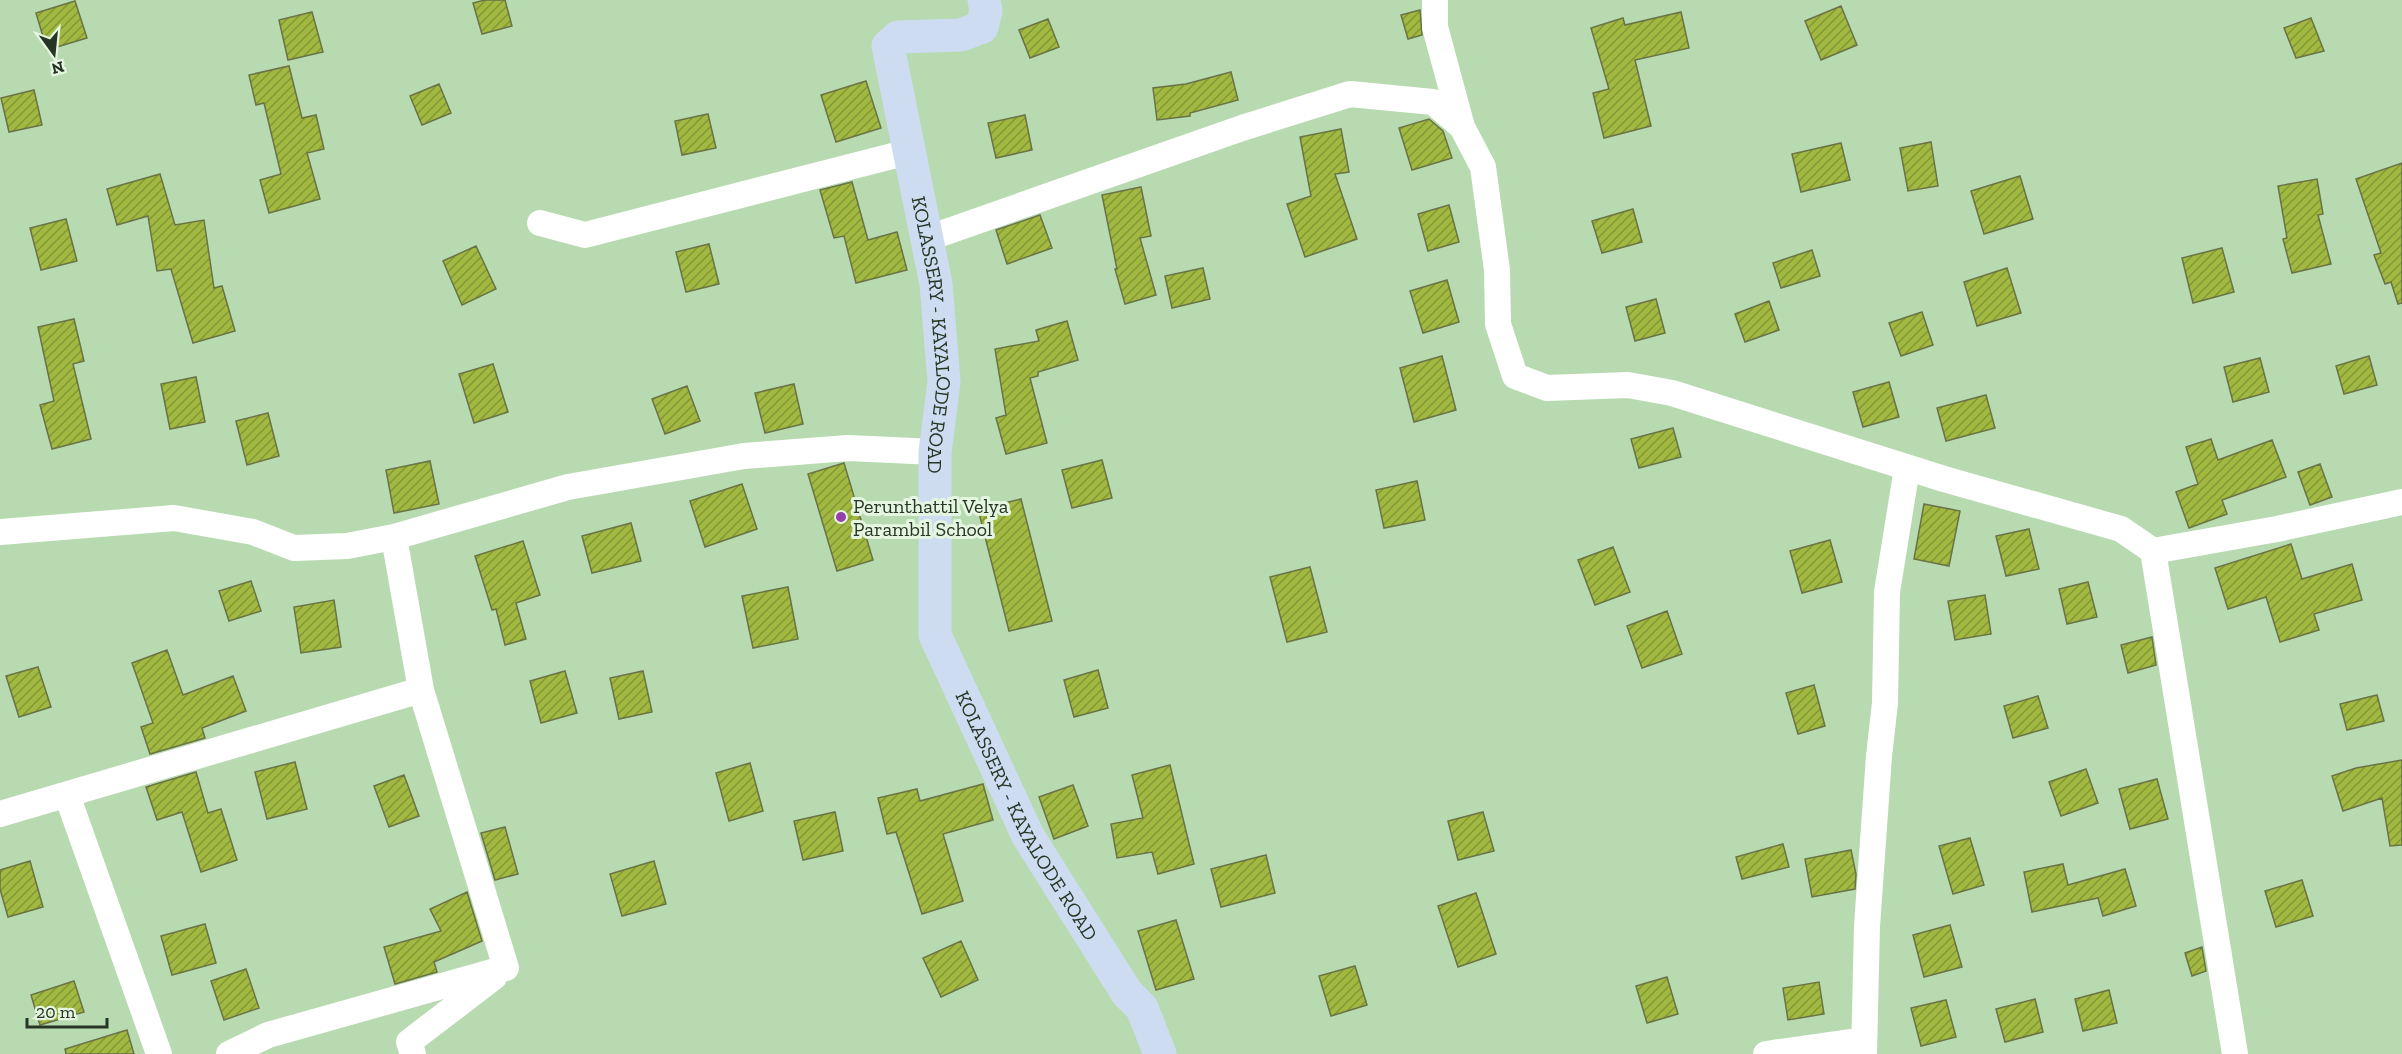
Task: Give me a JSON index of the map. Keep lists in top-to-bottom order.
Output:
{
  "streets": {
    "main road": ["KOLASSERY - KAYALODE ROAD"]
  },
  "places": ["Perunthattil Velya Parambil School"],
  "scale_bar": "20 m",
  "north": "bottom"
}
